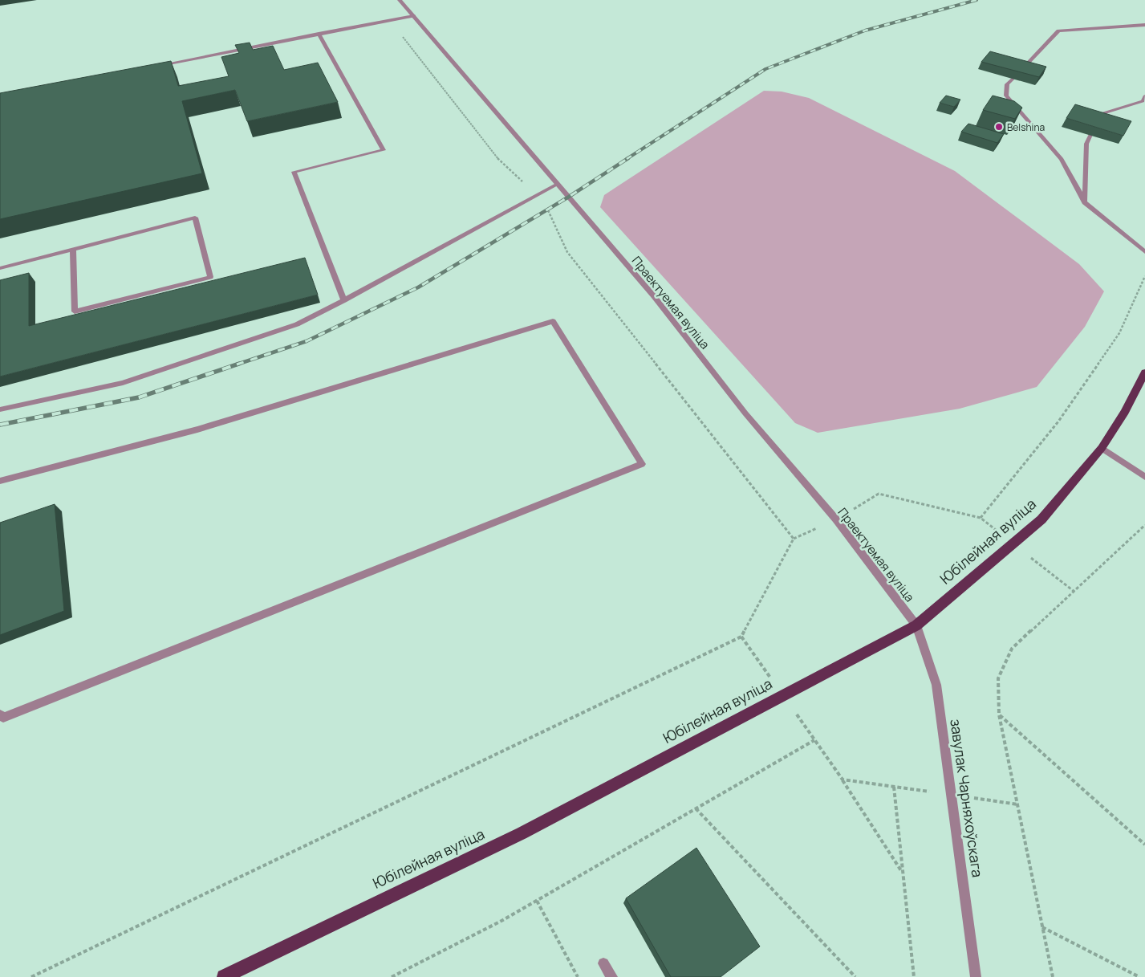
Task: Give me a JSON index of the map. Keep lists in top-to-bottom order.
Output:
{
  "streets": {
    "main road": ["Юбілейная вуліца"],
    "street": ["Праектуемая вуліца", "завулак Чарняхоўскага"]
  },
  "crossings": [
    ["Праектуемая вуліца", "Юбілейная вуліца"],
    ["Праектуемая вуліца", "завулак Чарняхоўскага"],
    ["Юбілейная вуліца", "завулак Чарняхоўскага"]
  ],
  "places": ["Belshina"]
}
